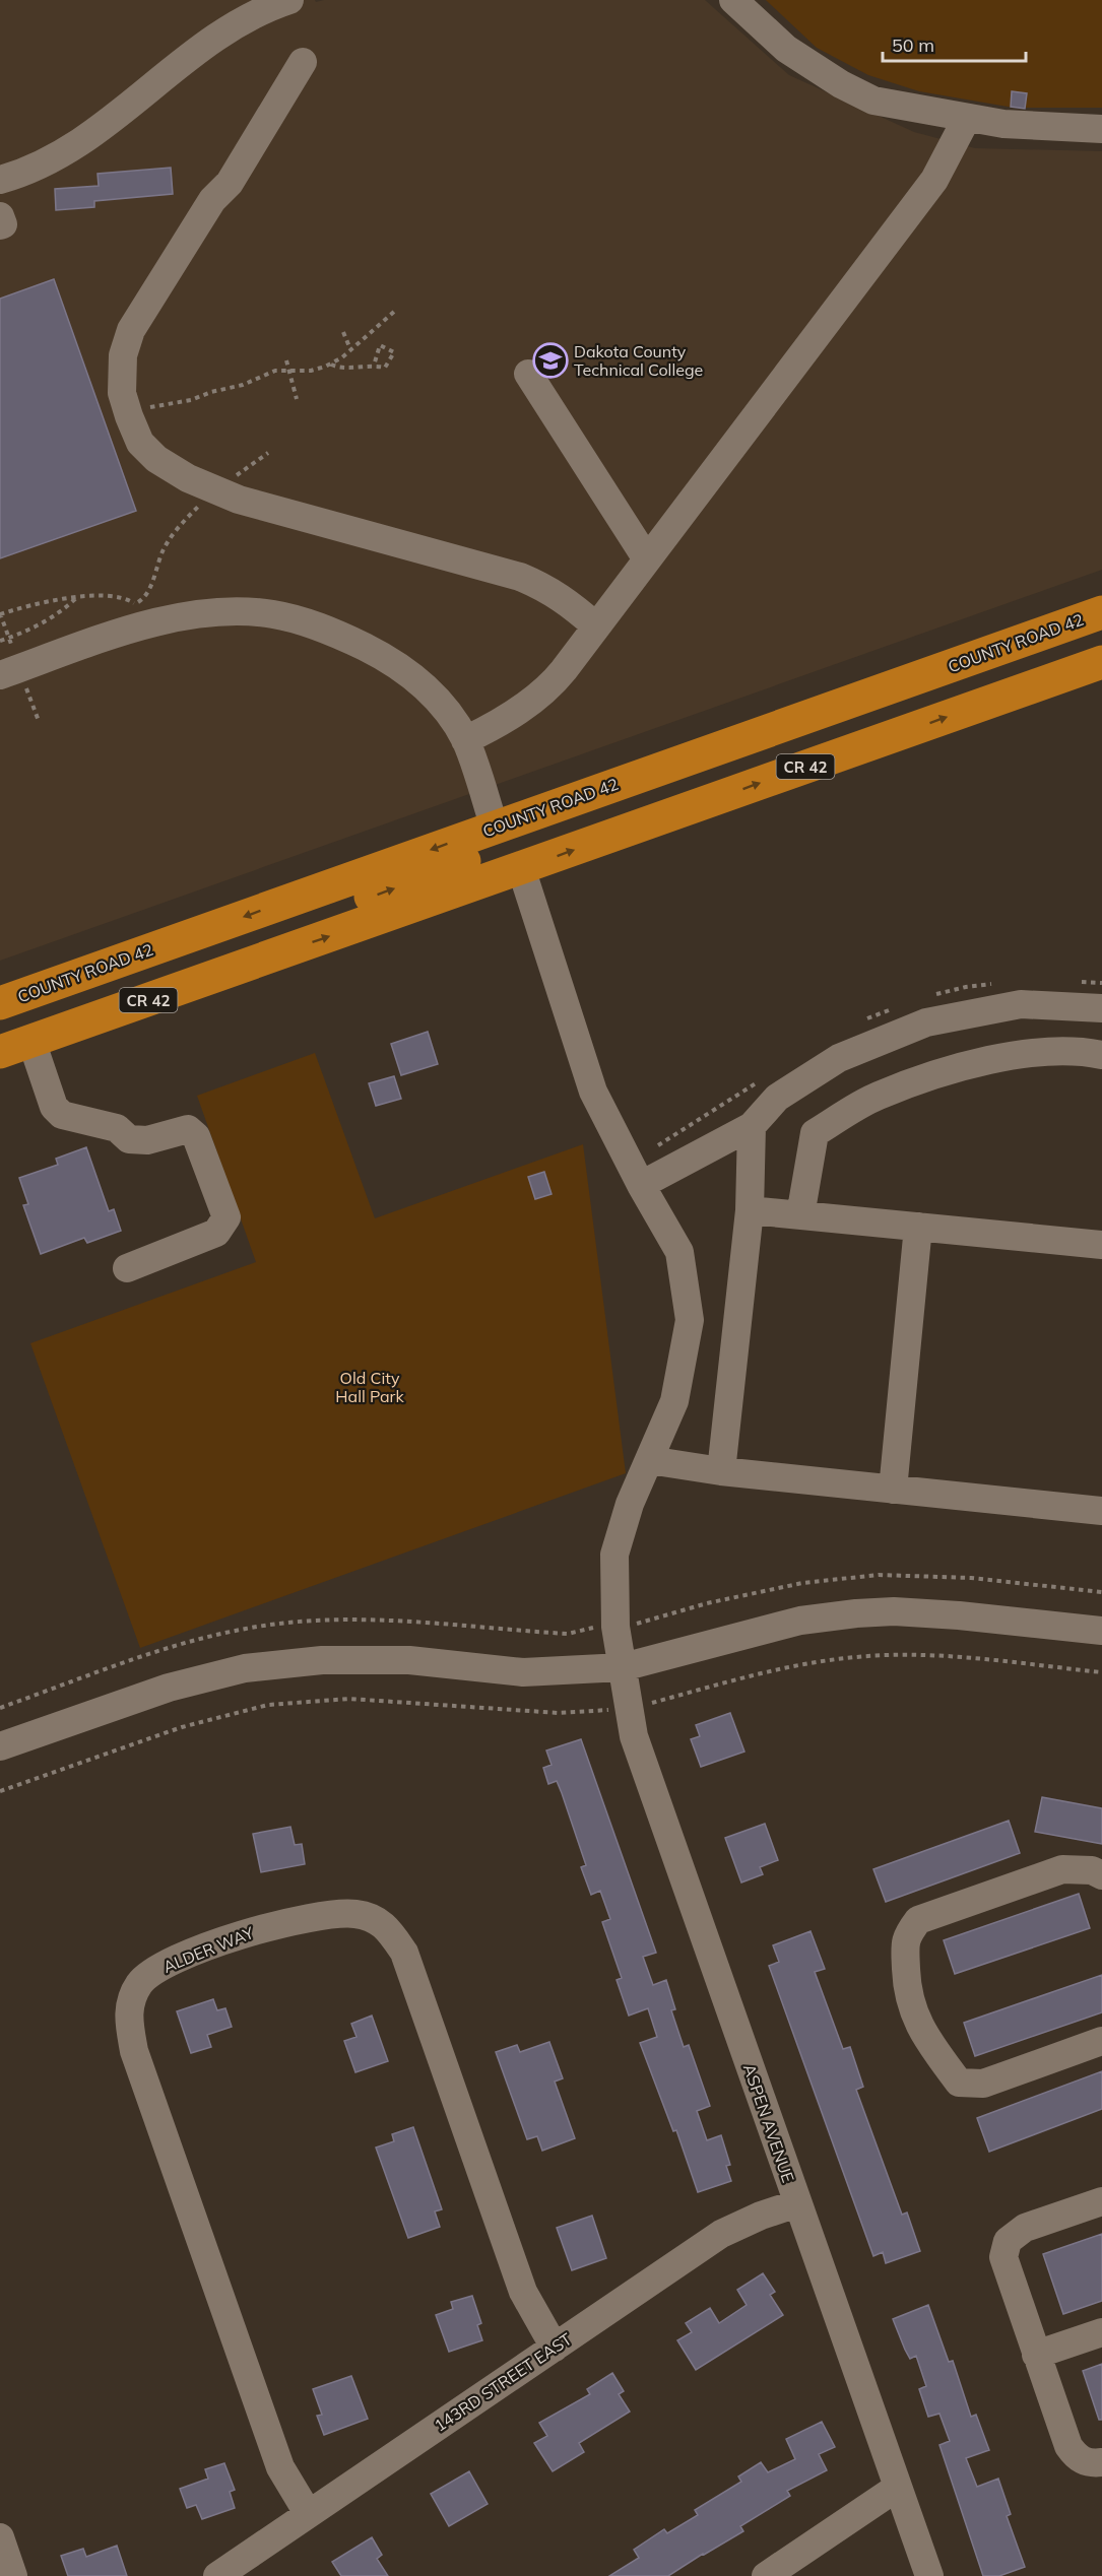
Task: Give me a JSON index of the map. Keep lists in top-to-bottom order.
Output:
{
  "streets": {
    "highway": ["COUNTY ROAD 42", "CR 42"],
    "street": ["ALDER WAY", "ASPEN AVENUE", "143RD STREET EAST"]
  },
  "crossings": [
    ["CR 42", "ASPEN AVENUE"],
    ["ALDER WAY", "143RD STREET EAST"],
    ["ASPEN AVENUE", "143RD STREET EAST"]
  ],
  "parks": ["Old City Hall Park"],
  "places": {
    "school or university": ["Dakota County Technical College"]
  },
  "scale_bar": "50 m"
}
